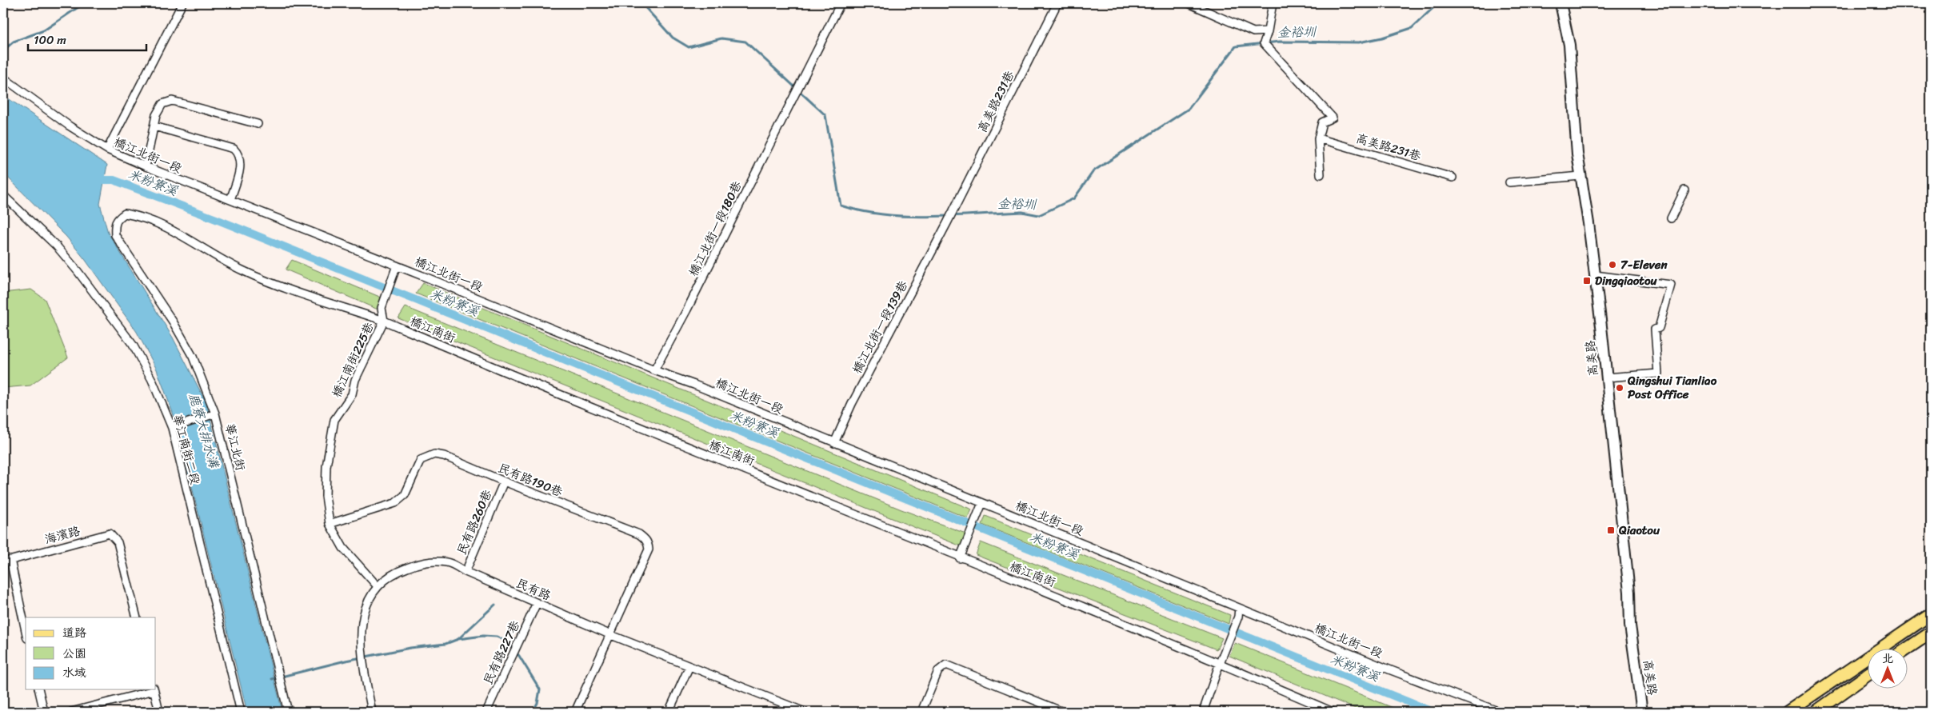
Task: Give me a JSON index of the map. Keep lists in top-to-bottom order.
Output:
{
  "streets": {
    "street": [
      "高美路231巷",
      "橋江北街一段",
      "橋江北街一段180巷",
      "橋江北街一段139巷",
      "橋江南街",
      "高美路",
      "橋江南街225巷",
      "華江北街",
      "華江南街二段",
      "民有路190巷",
      "民有路260巷",
      "海濱路",
      "民有路",
      "民有路227巷"
    ]
  },
  "crossings": [
    ["高美路231巷", "橋江北街一段139巷"],
    ["橋江北街一段", "橋江北街一段180巷"],
    ["橋江北街一段", "橋江北街一段139巷"],
    ["橋江北街一段", "橋江南街225巷"],
    ["橋江南街", "橋江南街225巷"],
    ["橋江南街", "華江北街"],
    ["橋江南街225巷", "民有路190巷"],
    ["民有路190巷", "民有路260巷"],
    ["民有路190巷", "民有路"],
    ["民有路260巷", "民有路"],
    ["民有路", "民有路227巷"]
  ],
  "water": ["金裕圳", "米粉寮溪", "鹿寮大排水溝"],
  "places": {
    "other": ["7-Eleven", "Qingshui Tianliao Post Office"],
    "transit": ["Dingqiaotou", "Qiaotou"]
  },
  "legend": ["道路", "公園", "水域"],
  "scale_bar": "100 m",
  "north": "top"
}
